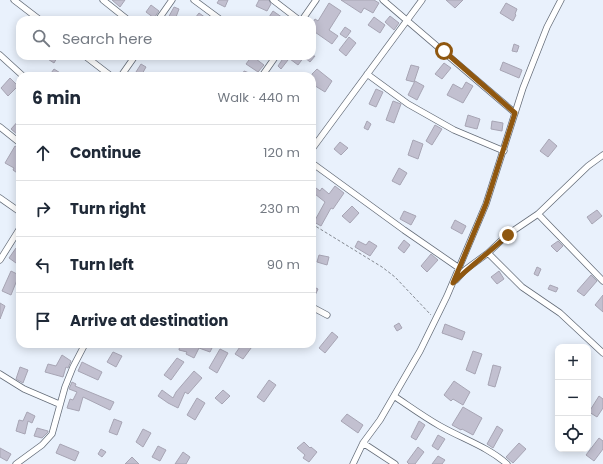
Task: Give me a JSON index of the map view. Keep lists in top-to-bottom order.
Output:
{
  "page": {
    "search": "Search here",
    "heading": ["6 min", "Walk · 440 m"],
    "list": [
      ["Continue", "120 m"],
      ["Turn right", "230 m"],
      ["Turn left", "90 m"],
      "Arrive at destination"
    ],
    "map_buttons": ["+", "−"]
  }
}
